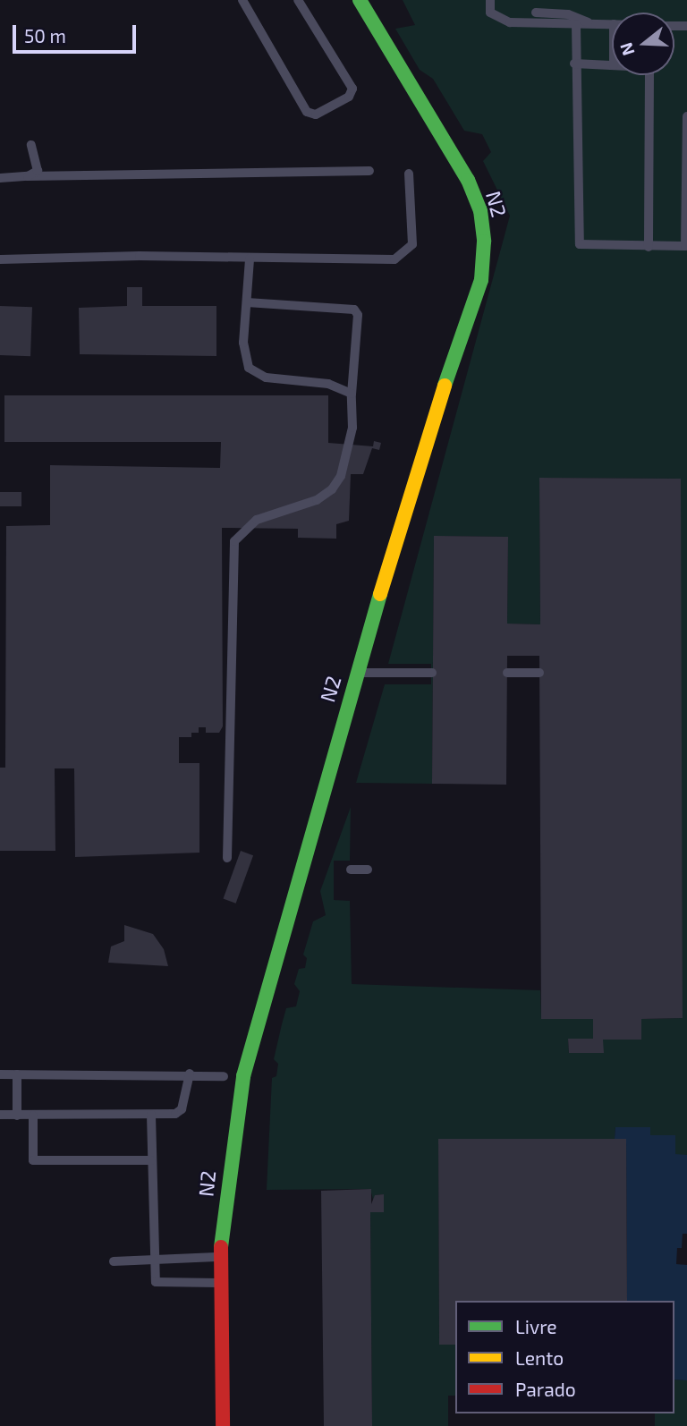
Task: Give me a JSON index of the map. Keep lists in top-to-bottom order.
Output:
{
  "streets": {
    "main road": ["N2"]
  },
  "legend": ["Livre", "Lento", "Parado"],
  "scale_bar": "50 m",
  "north": "left"
}
